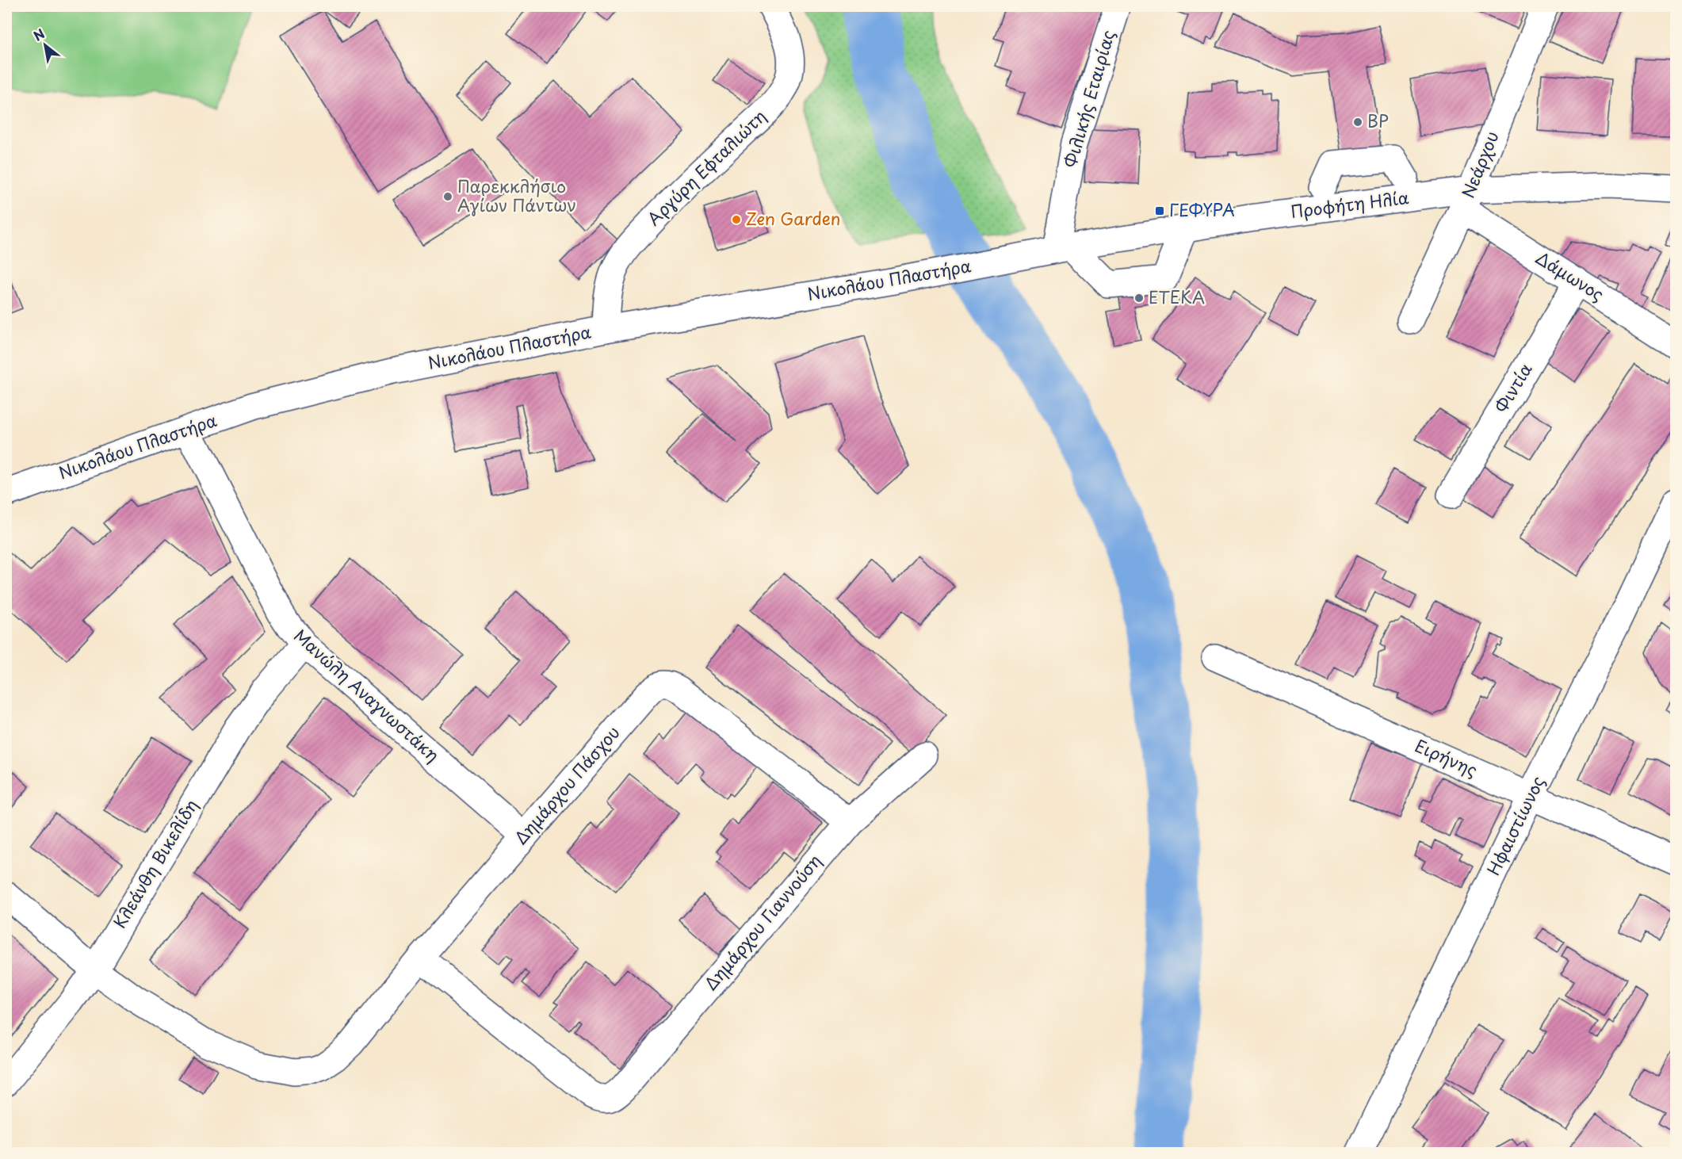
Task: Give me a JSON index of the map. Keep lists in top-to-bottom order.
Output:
{
  "streets": {
    "street": [
      "Φιλικής Εταιρίας",
      "Νεάρχου",
      "Αργύρη Εφταλιώτη",
      "Προφήτη Ηλία",
      "Δάμωνος",
      "Νικολάου Πλαστήρα",
      "Φιντία",
      "Μανώλη Αναγνωστάκη",
      "Ειρήνης",
      "Δημάρχου Πάσχου",
      "Ηφαιστίωνος",
      "Κλεάνθη Βικελίδη",
      "Δημάρχου Γιαννούση"
    ]
  },
  "crossings": [
    ["Φιλικής Εταιρίας", "Προφήτη Ηλία"],
    ["Νεάρχου", "Προφήτη Ηλία"],
    ["Νεάρχου", "Δάμωνος"],
    ["Αργύρη Εφταλιώτη", "Νικολάου Πλαστήρα"],
    ["Προφήτη Ηλία", "Δάμωνος"],
    ["Προφήτη Ηλία", "Νικολάου Πλαστήρα"],
    ["Δάμωνος", "Φιντία"],
    ["Νικολάου Πλαστήρα", "Μανώλη Αναγνωστάκη"],
    ["Μανώλη Αναγνωστάκη", "Δημάρχου Πάσχου"],
    ["Μανώλη Αναγνωστάκη", "Κλεάνθη Βικελίδη"],
    ["Ειρήνης", "Ηφαιστίωνος"],
    ["Δημάρχου Πάσχου", "Κλεάνθη Βικελίδη"],
    ["Δημάρχου Πάσχου", "Δημάρχου Γιαννούση"]
  ],
  "places": {
    "other": [
      "BP",
      "Παρεκκλήσιο Αγίων Πάντων",
      "Zen Garden",
      "ΕΤΕΚΑ"
    ],
    "transit": ["ΓΕΦΥΡΑ"]
  },
  "north": "top left"
}
